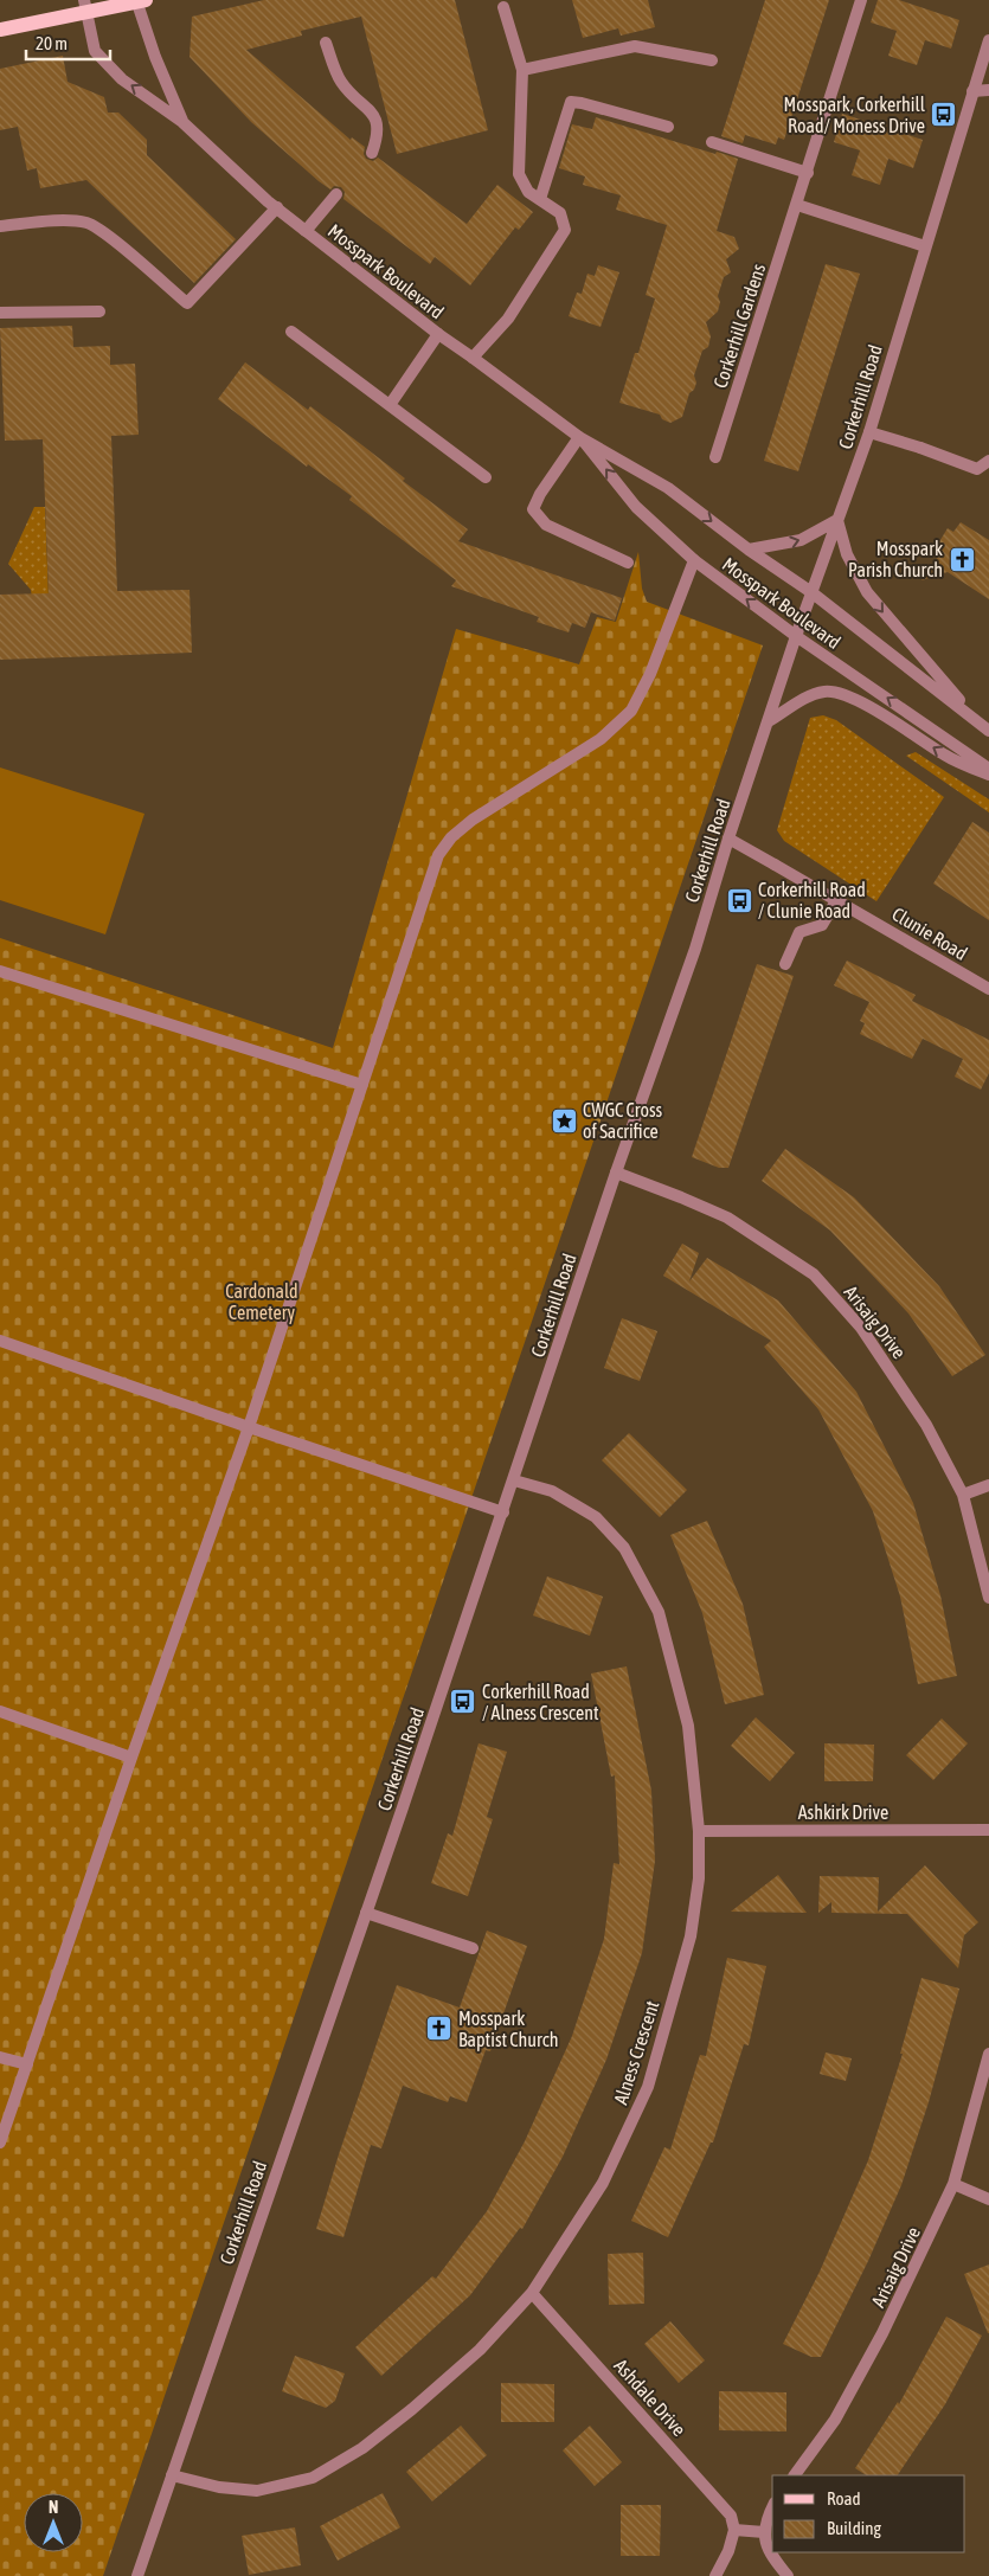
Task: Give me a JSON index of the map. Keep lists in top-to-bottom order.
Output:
{
  "streets": {
    "street": [
      "Mosspark Boulevard",
      "Corkerhill Gardens",
      "Corkerhill Road",
      "Clunie Road",
      "Arisaig Drive",
      "Ashkirk Drive",
      "Alness Crescent",
      "Ashdale Drive"
    ]
  },
  "crossings": [
    ["Mosspark Boulevard", "Corkerhill Road"],
    ["Corkerhill Road", "Clunie Road"],
    ["Corkerhill Road", "Arisaig Drive"],
    ["Corkerhill Road", "Alness Crescent"],
    ["Ashkirk Drive", "Alness Crescent"],
    ["Alness Crescent", "Ashdale Drive"]
  ],
  "parks": ["Cardonald Cemetery"],
  "places": {
    "bus stop": ["Mosspark, Corkerhill Road/ Moness Drive", "Corkerhill Road / Clunie Road", "Corkerhill Road / Alness Crescent"],
    "church": ["Mosspark Parish Church", "Mosspark Baptist Church"],
    "place": ["CWGC Cross of Sacrifice"]
  },
  "legend": ["Road", "Building"],
  "scale_bar": "20 m",
  "north": "top"
}
